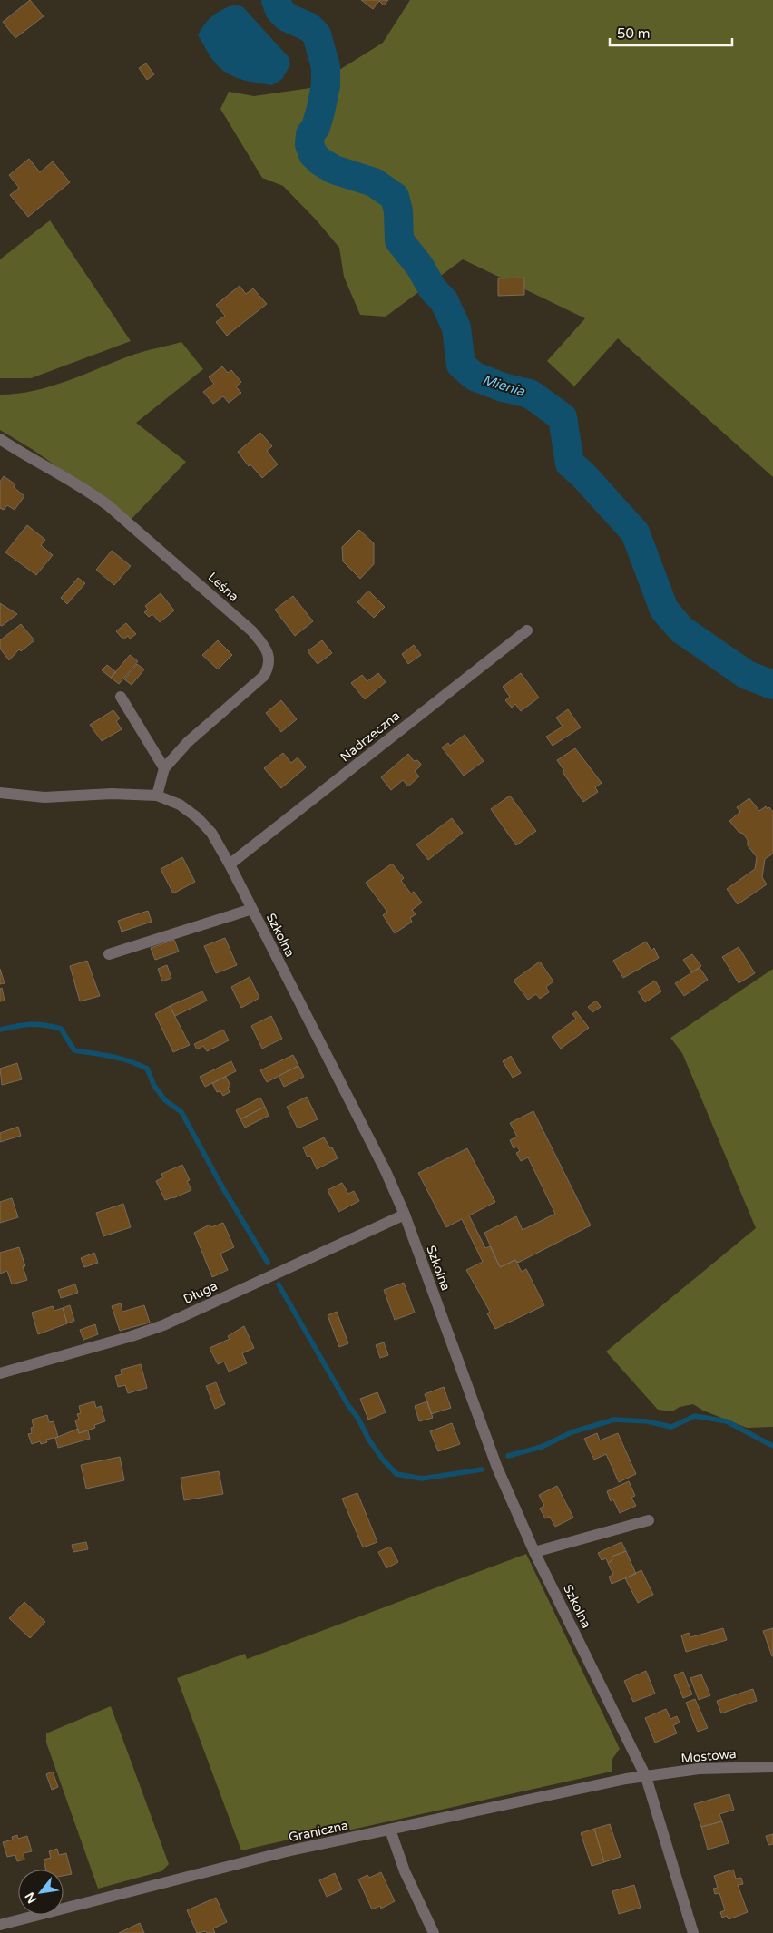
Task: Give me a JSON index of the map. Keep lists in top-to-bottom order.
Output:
{
  "streets": {
    "street": [
      "Leśna",
      "Nadrzeczna",
      "Szkolna",
      "Długa",
      "Mostowa",
      "Graniczna"
    ]
  },
  "crossings": [
    ["Leśna", "Szkolna"],
    ["Nadrzeczna", "Szkolna"],
    ["Szkolna", "Długa"],
    ["Szkolna", "Mostowa"],
    ["Szkolna", "Graniczna"],
    ["Mostowa", "Graniczna"]
  ],
  "water": ["Mienia"],
  "scale_bar": "50 m",
  "north": "bottom left"
}
